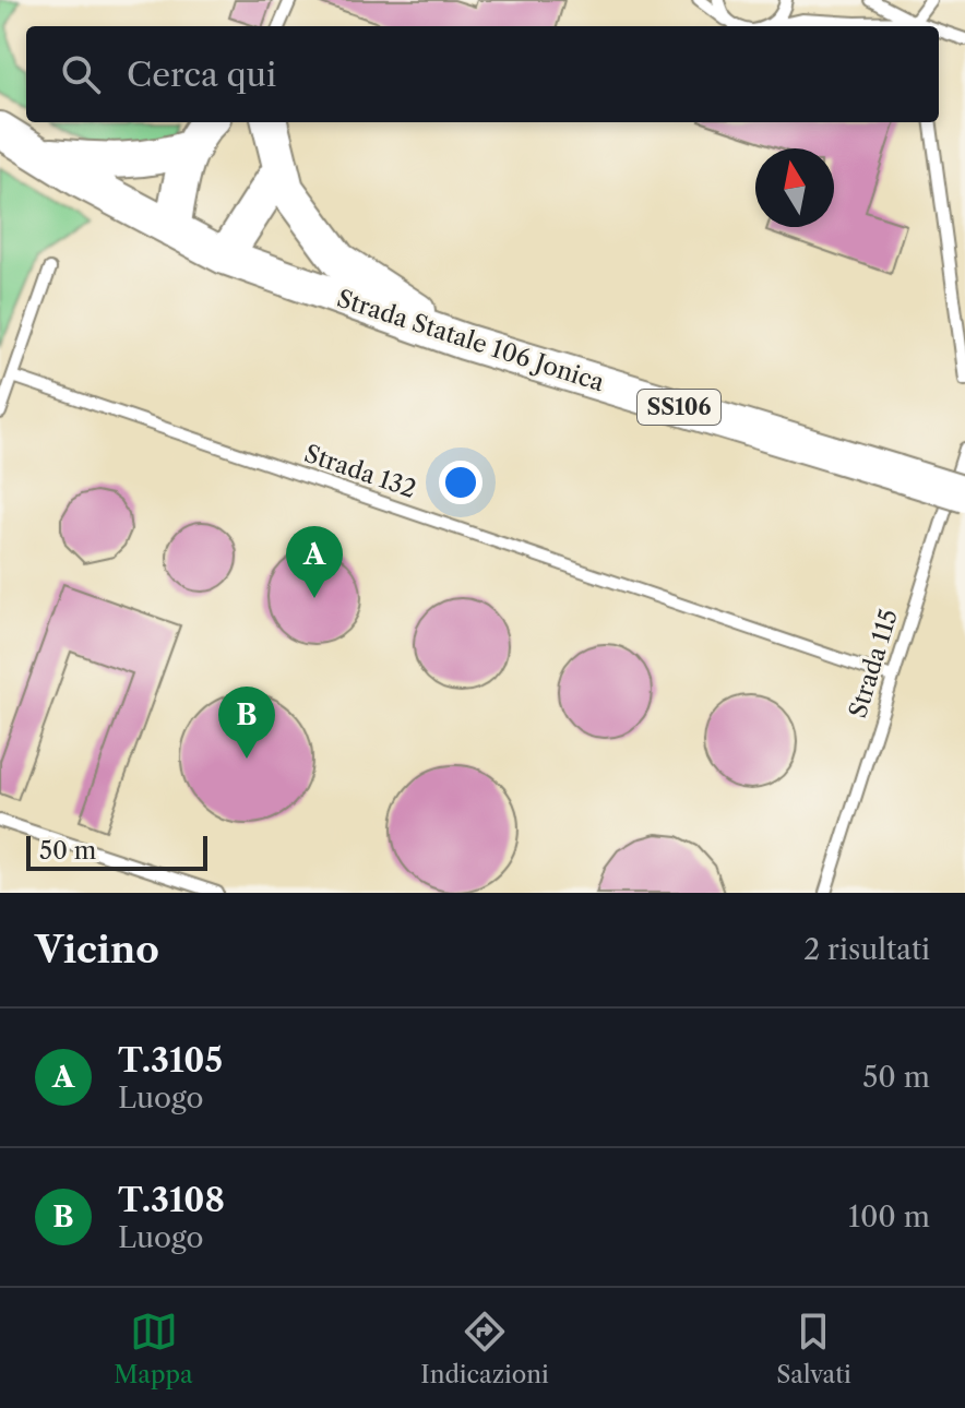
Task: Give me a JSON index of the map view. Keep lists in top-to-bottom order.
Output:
{
  "streets": {
    "main road": ["Strada Statale 106 Jonica", "SS106"],
    "lane": ["Strada 132", "Strada 115"]
  },
  "crossings": [
    ["Strada 132", "Strada 115"]
  ],
  "scale_bar": "50 m",
  "north": "top",
  "page": {
    "search": "Cerca qui",
    "pins": ["A", "B"],
    "scale": "50 m",
    "heading": ["Vicino", "2 risultati"],
    "list": [
      {
        "mark": "A",
        "name": "T.3105",
        "note": "Luogo",
        "value": "50 m"
      },
      {
        "mark": "B",
        "name": "T.3108",
        "note": "Luogo",
        "value": "100 m"
      }
    ],
    "nav": ["Mappa", "Indicazioni", "Salvati"]
  }
}
